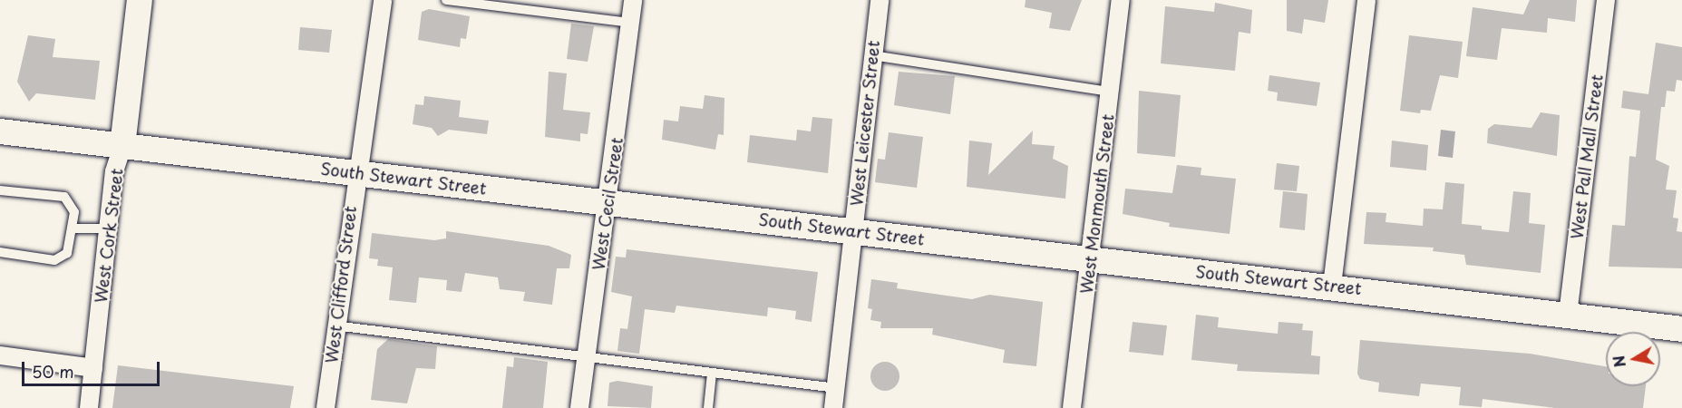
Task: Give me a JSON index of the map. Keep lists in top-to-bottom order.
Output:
{
  "streets": {
    "street": [
      "West Leicester Street",
      "West Pall Mall Street",
      "South Stewart Street",
      "West Cecil Street",
      "West Monmouth Street",
      "West Cork Street",
      "West Clifford Street"
    ]
  },
  "crossings": [
    ["West Leicester Street", "South Stewart Street"],
    ["West Pall Mall Street", "South Stewart Street"],
    ["South Stewart Street", "West Cecil Street"],
    ["South Stewart Street", "West Monmouth Street"],
    ["South Stewart Street", "West Cork Street"],
    ["South Stewart Street", "West Clifford Street"]
  ],
  "scale_bar": "50 m",
  "north": "left"
}
